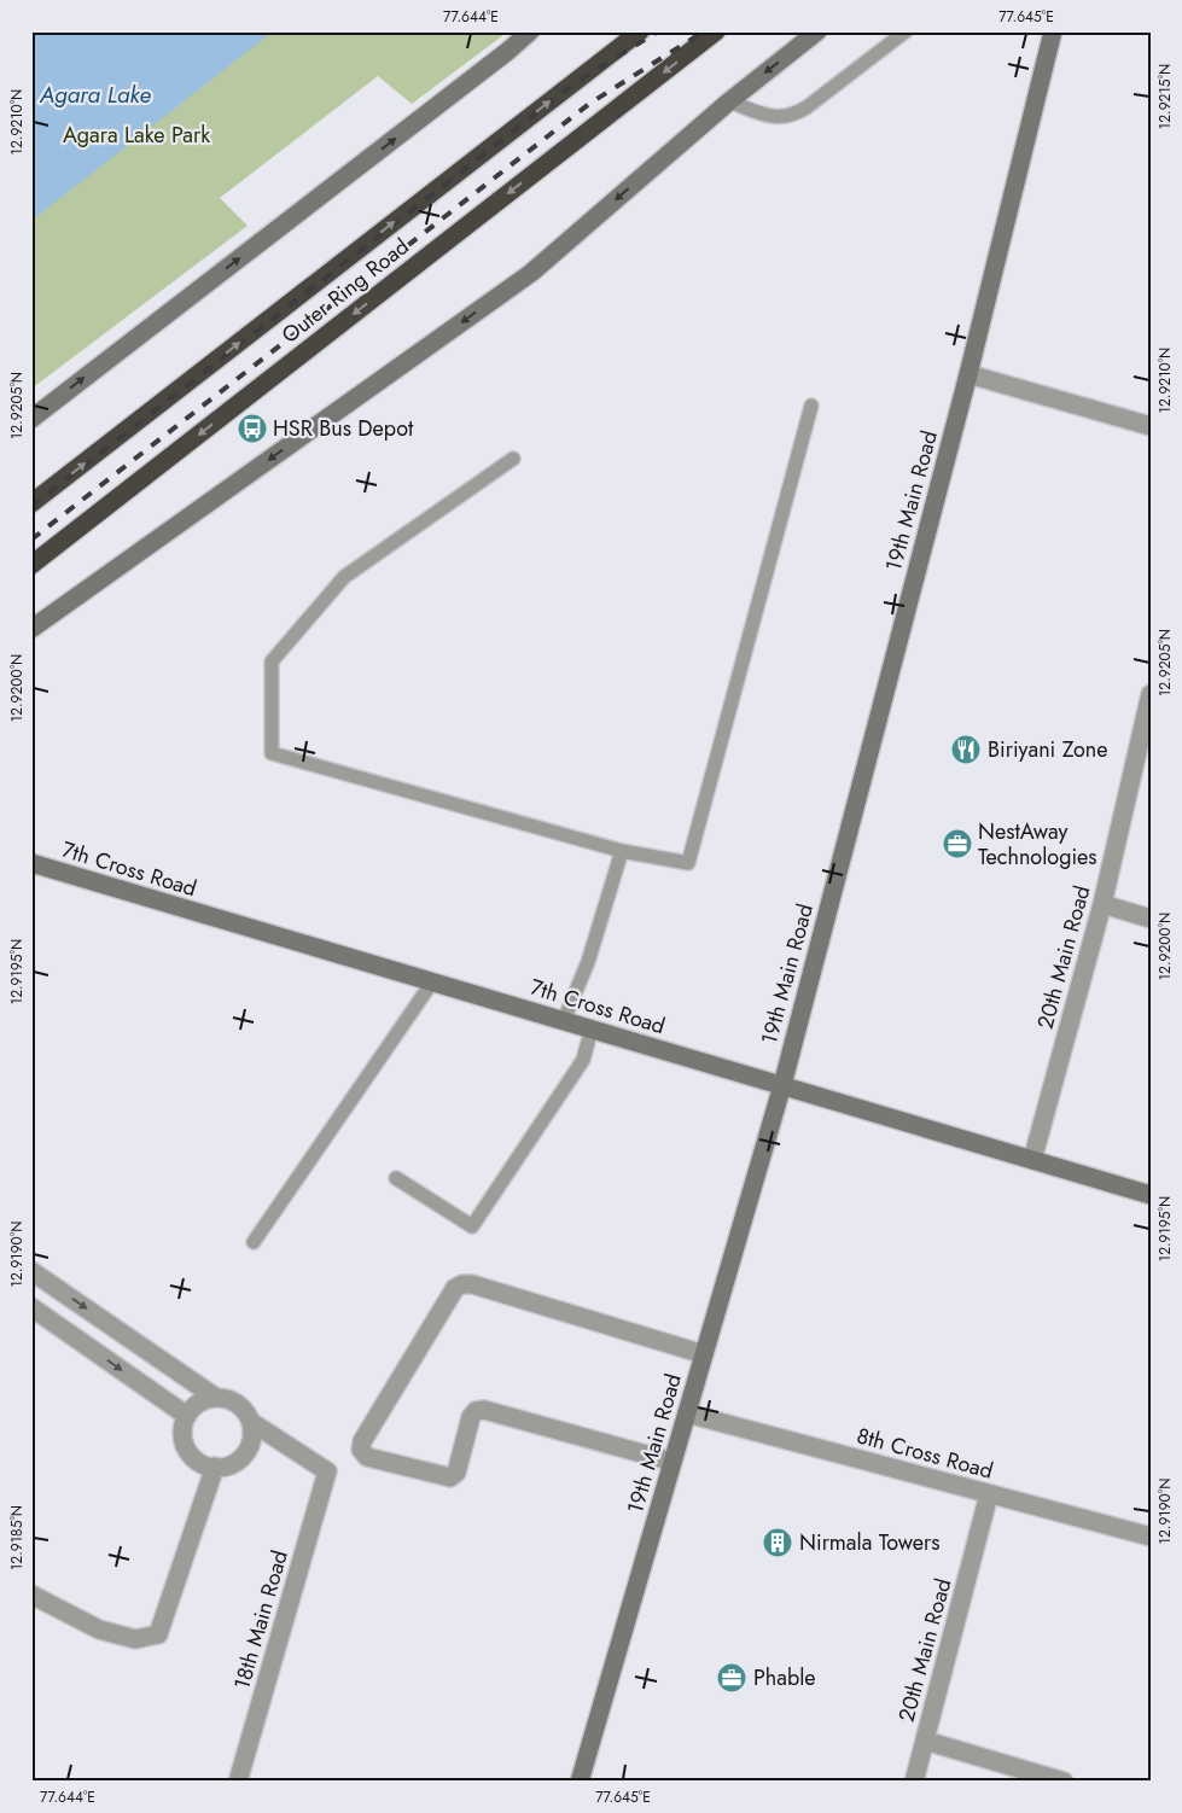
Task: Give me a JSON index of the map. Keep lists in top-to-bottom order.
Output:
{
  "streets": {
    "highway": ["Outer Ring Road"],
    "street": [
      "19th Main Road",
      "7th Cross Road",
      "20th Main Road",
      "8th Cross Road",
      "18th Main Road"
    ]
  },
  "crossings": [
    ["19th Main Road", "7th Cross Road"],
    ["19th Main Road", "8th Cross Road"],
    ["7th Cross Road", "20th Main Road"],
    ["20th Main Road", "8th Cross Road"]
  ],
  "water": ["Agara Lake"],
  "parks": ["Agara Lake Park"],
  "places": {
    "bus stop": ["HSR Bus Depot"],
    "restaurant": ["Biriyani Zone"],
    "office": ["NestAway Technologies", "Phable"],
    "building": ["Nirmala Towers"]
  },
  "coordinates": [
    "77.644°E",
    "77.645°E",
    "12.9215°N",
    "12.9210°N",
    "12.9205°N",
    "12.9200°N",
    "12.9195°N",
    "12.9190°N",
    "12.9185°N"
  ]
}
